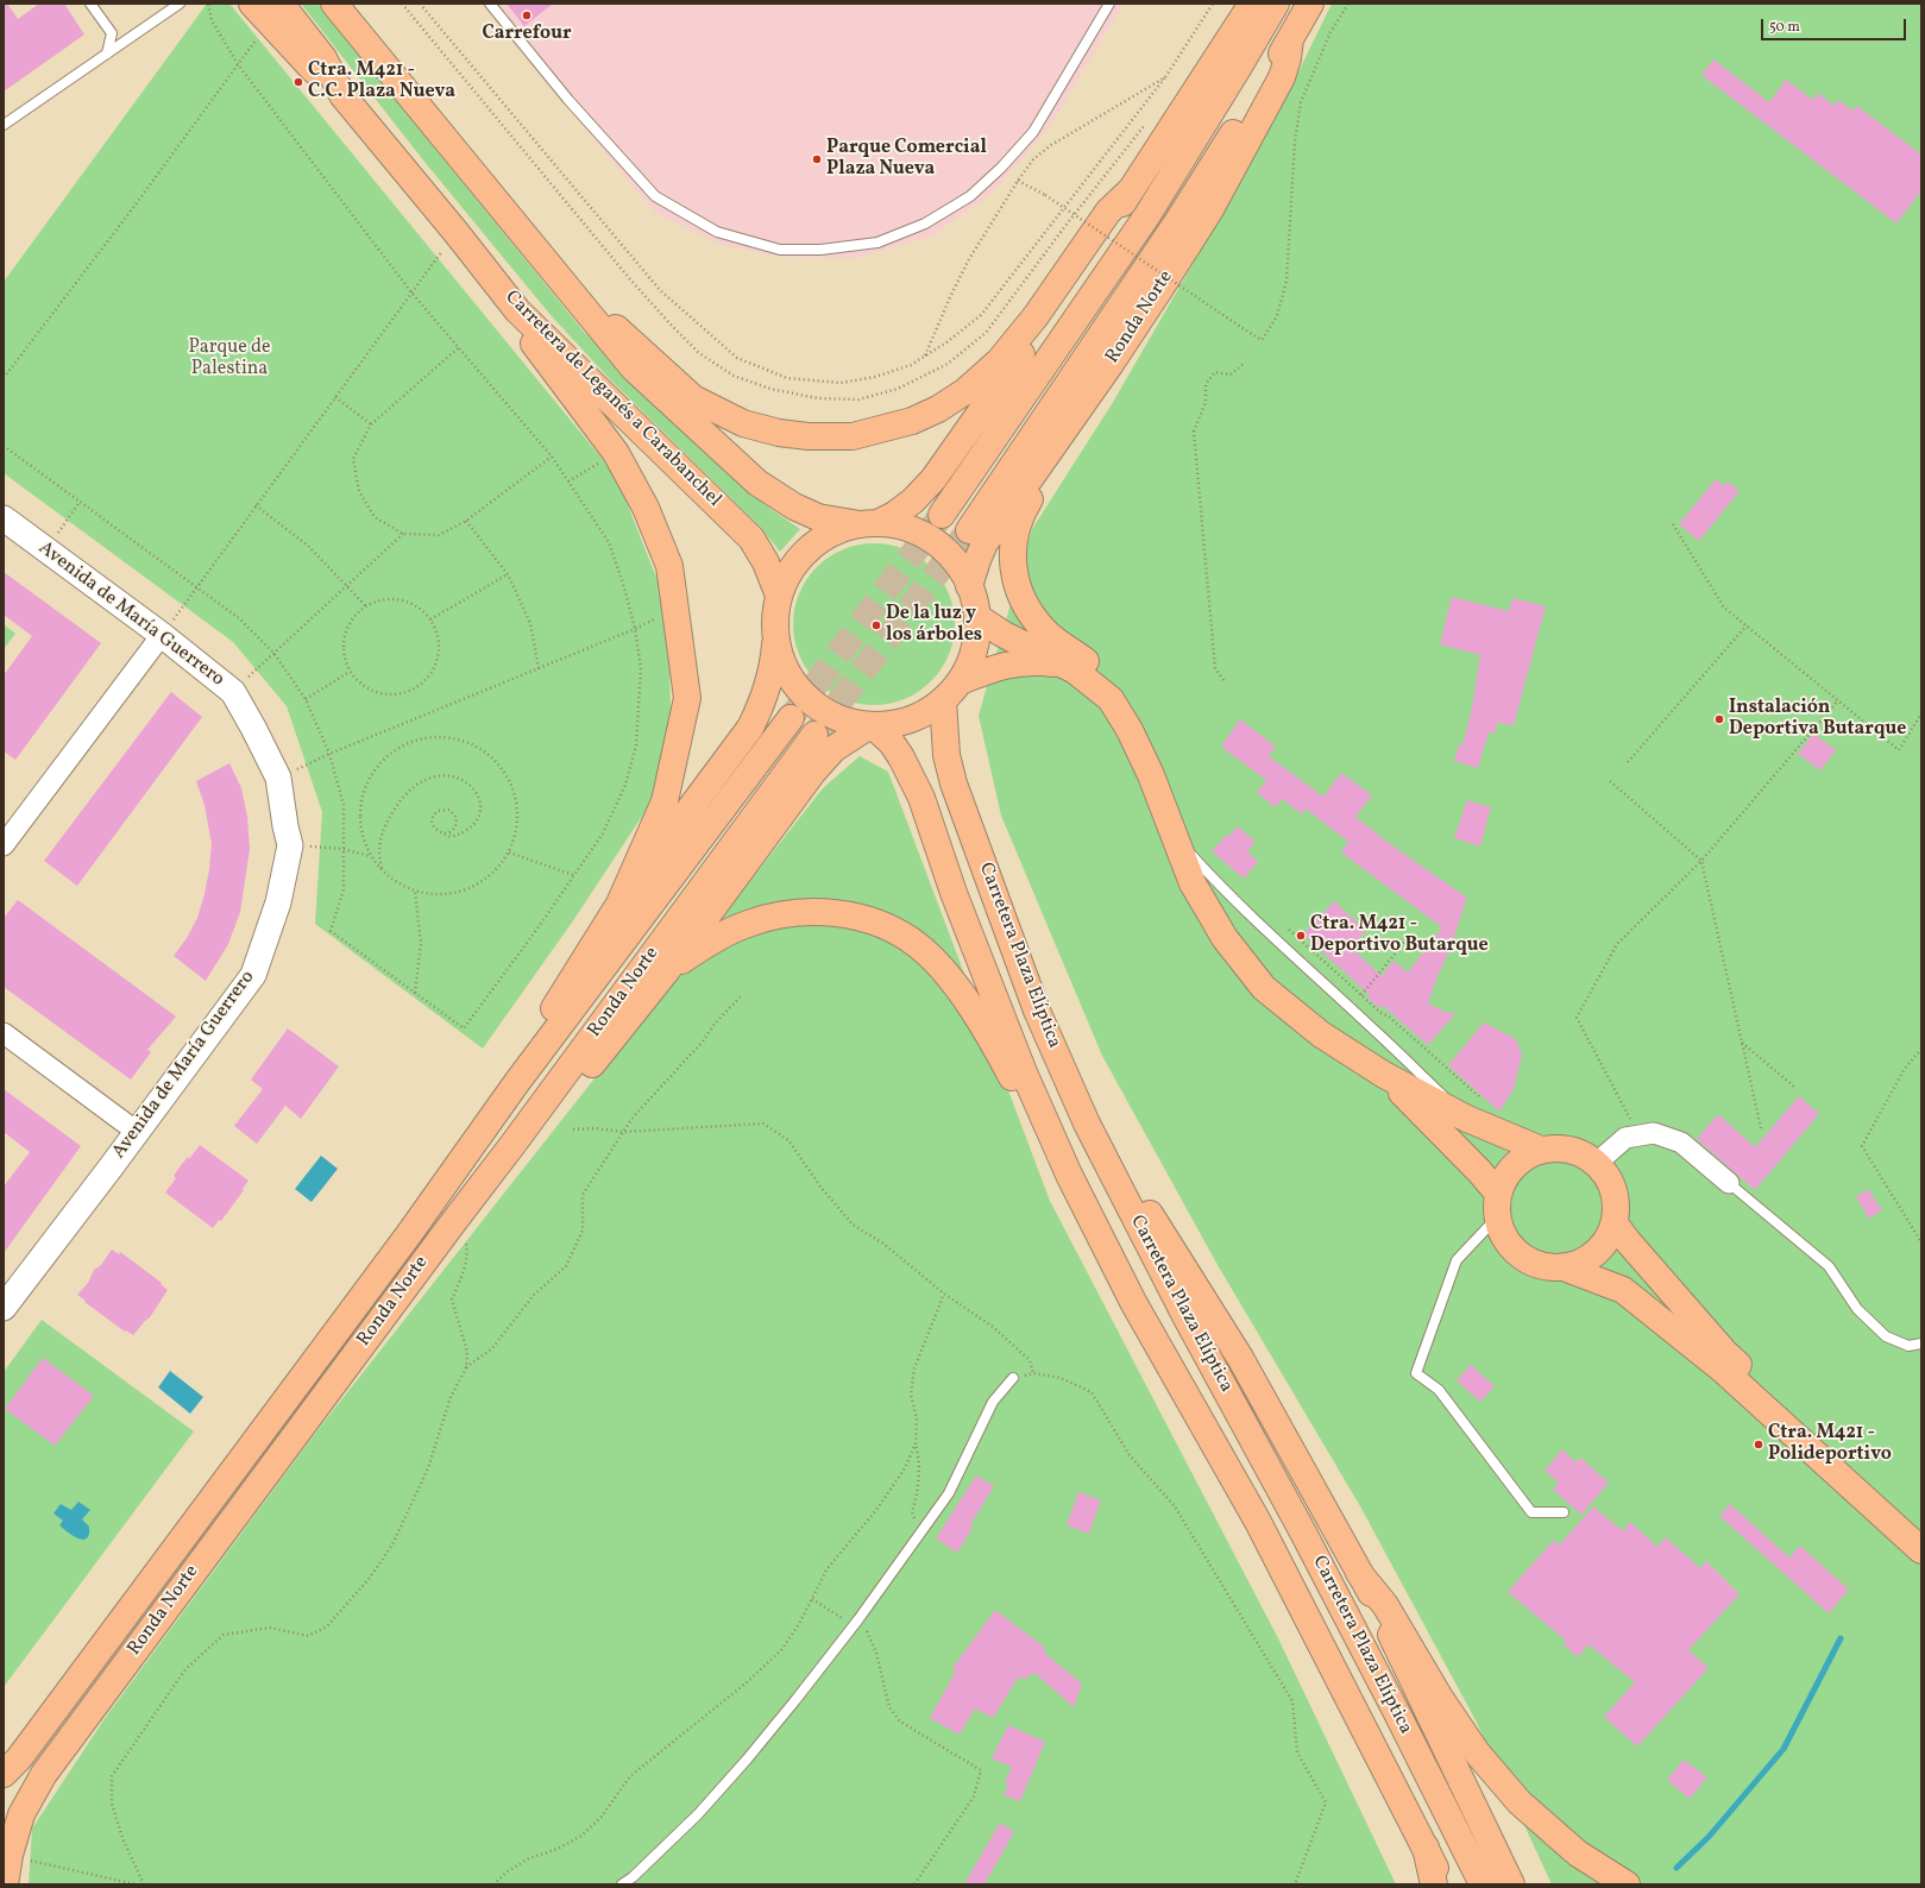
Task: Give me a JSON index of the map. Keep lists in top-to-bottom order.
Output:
{
  "streets": {
    "main road": ["Ronda Norte", "Carretera de Leganés a Carabanchel", "Carretera Plaza Elíptica"],
    "street": ["Avenida de María Guerrero"]
  },
  "crossings": [
    ["Ronda Norte", "Carretera de Leganés a Carabanchel"]
  ],
  "parks": ["Parque de Palestina"],
  "places": [
    "Carrefour",
    "Ctra. M421 - C.C. Plaza Nueva",
    "Parque Comercial Plaza Nueva",
    "De la luz y los árboles",
    "Instalación Deportiva Butarque",
    "Ctra. M421 - Deportivo Butarque",
    "Ctra. M421 - Polideportivo"
  ],
  "scale_bar": "50 m"
}
